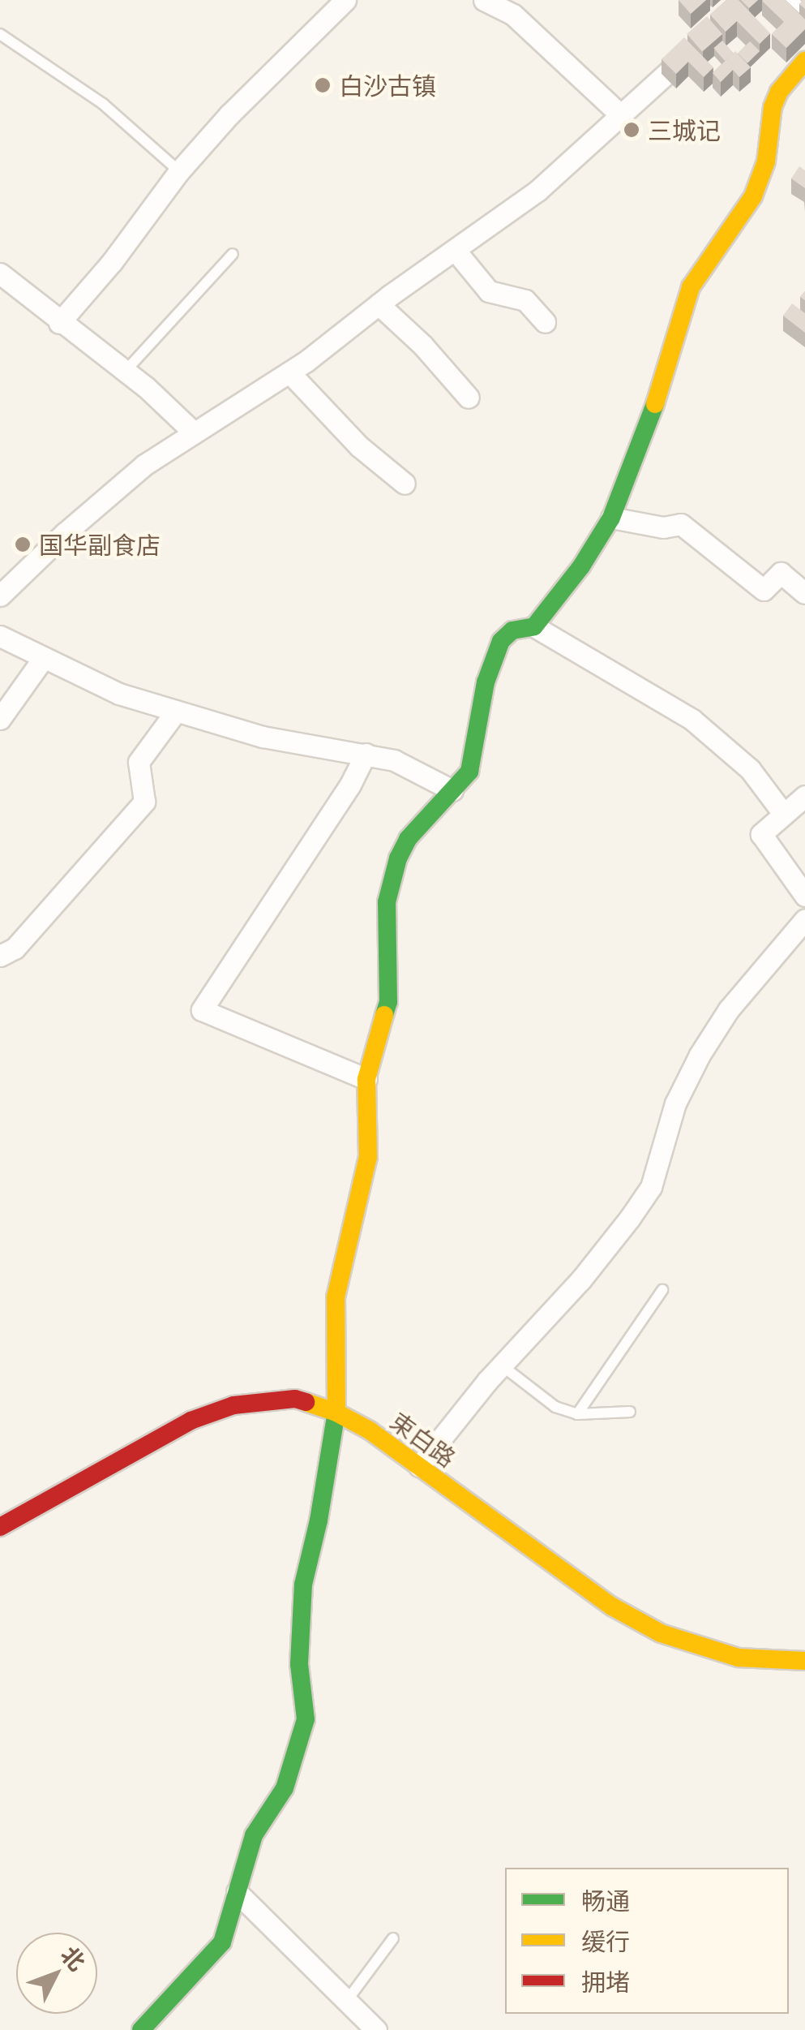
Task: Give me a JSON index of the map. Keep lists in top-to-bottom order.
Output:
{
  "streets": {
    "street": ["束白路"]
  },
  "places": ["白沙古镇", "三城记", "国华副食店"],
  "legend": ["畅通", "缓行", "拥堵"],
  "north": "top right"
}
